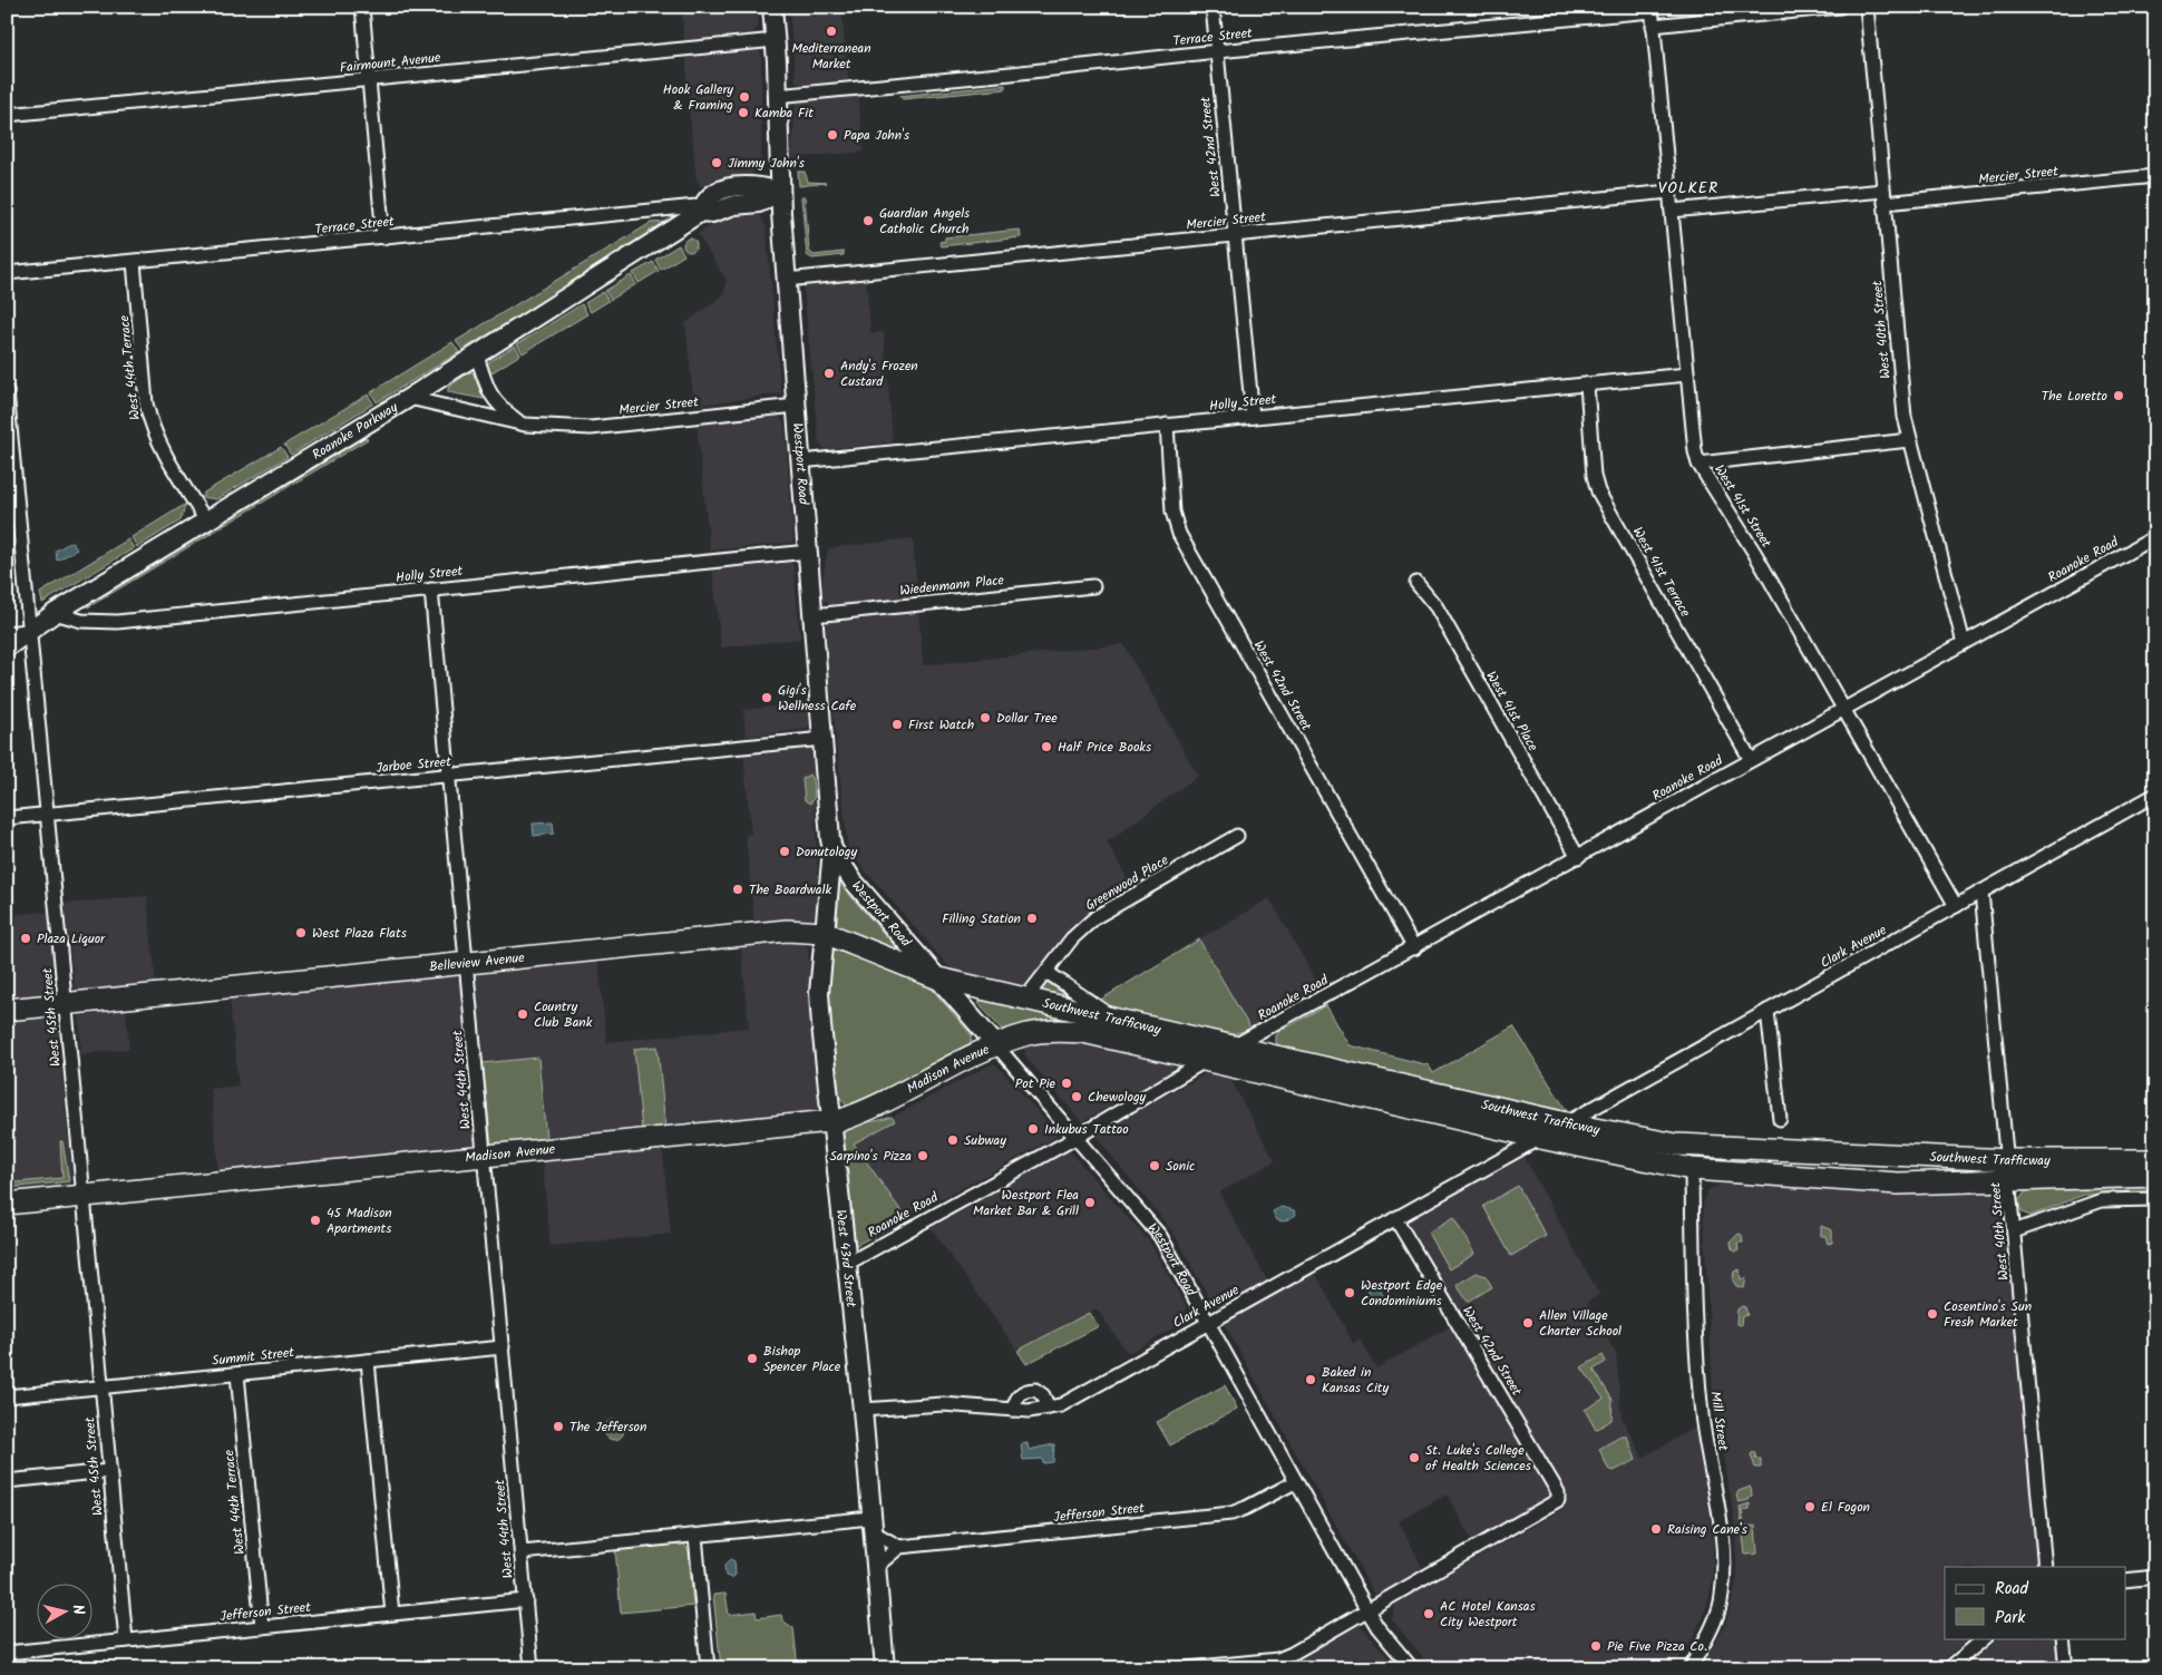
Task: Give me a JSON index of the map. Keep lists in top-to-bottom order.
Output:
{
  "streets": {
    "main road": ["Belleview Avenue", "Southwest Trafficway", "Madison Avenue"],
    "street": [
      "Terrace Street",
      "Fairmount Avenue",
      "West 42nd Street",
      "Mercier Street",
      "West 40th Street",
      "West 44th Terrace",
      "Holly Street",
      "Roanoke Parkway",
      "Westport Road",
      "West 41st Street",
      "Roanoke Road",
      "West 41st Terrace",
      "Wiedenmann Place",
      "West 41st Place",
      "Jarboe Street",
      "Greenwood Place",
      "Clark Avenue",
      "West 45th Street",
      "West 44th Street",
      "West 43rd Street",
      "Summit Street",
      "Mill Street",
      "Jefferson Street"
    ]
  },
  "crossings": [
    ["Terrace Street", "West 42nd Street"],
    ["Terrace Street", "West 44th Terrace"],
    ["Terrace Street", "Roanoke Parkway"],
    ["Terrace Street", "Westport Road"],
    ["Terrace Street", "West 41st Street"],
    ["Fairmount Avenue", "Westport Road"],
    ["West 42nd Street", "Mercier Street"],
    ["West 42nd Street", "Holly Street"],
    ["West 42nd Street", "Westport Road"],
    ["West 42nd Street", "Roanoke Road"],
    ["West 42nd Street", "Clark Avenue"],
    ["Mercier Street", "West 40th Street"],
    ["Mercier Street", "Roanoke Parkway"],
    ["Mercier Street", "Westport Road"],
    ["Mercier Street", "West 41st Street"],
    ["West 40th Street", "Roanoke Road"],
    ["West 40th Street", "Clark Avenue"],
    ["West 40th Street", "Southwest Trafficway"],
    ["West 44th Terrace", "Roanoke Parkway"],
    ["West 44th Terrace", "Summit Street"],
    ["West 44th Terrace", "Jefferson Street"],
    ["Holly Street", "Roanoke Parkway"],
    ["Holly Street", "Westport Road"],
    ["Holly Street", "West 41st Street"],
    ["Holly Street", "West 41st Terrace"],
    ["Holly Street", "West 44th Street"],
    ["Roanoke Parkway", "Westport Road"],
    ["Roanoke Parkway", "West 45th Street"],
    ["Westport Road", "Roanoke Road"],
    ["Westport Road", "Wiedenmann Place"],
    ["Westport Road", "Jarboe Street"],
    ["Westport Road", "Clark Avenue"],
    ["Westport Road", "Belleview Avenue"],
    ["Westport Road", "Southwest Trafficway"],
    ["Westport Road", "Madison Avenue"],
    ["Westport Road", "West 43rd Street"],
    ["Westport Road", "Jefferson Street"],
    ["West 41st Street", "Roanoke Road"],
    ["West 41st Street", "Clark Avenue"],
    ["Roanoke Road", "West 41st Terrace"],
    ["Roanoke Road", "West 41st Place"],
    ["Roanoke Road", "Southwest Trafficway"],
    ["Roanoke Road", "West 43rd Street"],
    ["Jarboe Street", "West 45th Street"],
    ["Jarboe Street", "West 44th Street"],
    ["Greenwood Place", "Southwest Trafficway"],
    ["Clark Avenue", "Southwest Trafficway"],
    ["Clark Avenue", "West 43rd Street"],
    ["Belleview Avenue", "Southwest Trafficway"],
    ["Belleview Avenue", "West 45th Street"],
    ["Belleview Avenue", "West 44th Street"],
    ["Belleview Avenue", "West 43rd Street"],
    ["Southwest Trafficway", "Madison Avenue"],
    ["Southwest Trafficway", "Mill Street"],
    ["West 45th Street", "Madison Avenue"],
    ["West 45th Street", "Summit Street"],
    ["West 45th Street", "Jefferson Street"],
    ["Madison Avenue", "West 44th Street"],
    ["Madison Avenue", "West 43rd Street"],
    ["West 44th Street", "Summit Street"],
    ["West 44th Street", "Jefferson Street"]
  ],
  "districts": ["VOLKER"],
  "places": [
    "Mediterranean Market",
    "Hook Gallery & Framing",
    "Kamba Fit",
    "Papa John's",
    "Jimmy John's",
    "Guardian Angels Catholic Church",
    "Andy's Frozen Custard",
    "The Loretto",
    "Gigi's Wellness Cafe",
    "Dollar Tree",
    "First Watch",
    "Half Price Books",
    "Donutology",
    "The Boardwalk",
    "Filling Station",
    "West Plaza Flats",
    "Plaza Liquor",
    "Country Club Bank",
    "Pot Pie",
    "Chewology",
    "Inkubus Tattoo",
    "Subway",
    "Sarpino's Pizza",
    "Sonic",
    "Westport Flea Market Bar & Grill",
    "45 Madison Apartments",
    "Westport Edge Condominiums",
    "Cosentino's Sun Fresh Market",
    "Allen Village Charter School",
    "Bishop Spencer Place",
    "Baked in Kansas City",
    "The Jefferson",
    "St. Luke's College of Health Sciences",
    "El Fogon",
    "Raising Cane's",
    "AC Hotel Kansas City Westport",
    "Pie Five Pizza Co."
  ],
  "legend": ["Road", "Park"],
  "north": "right"
}
